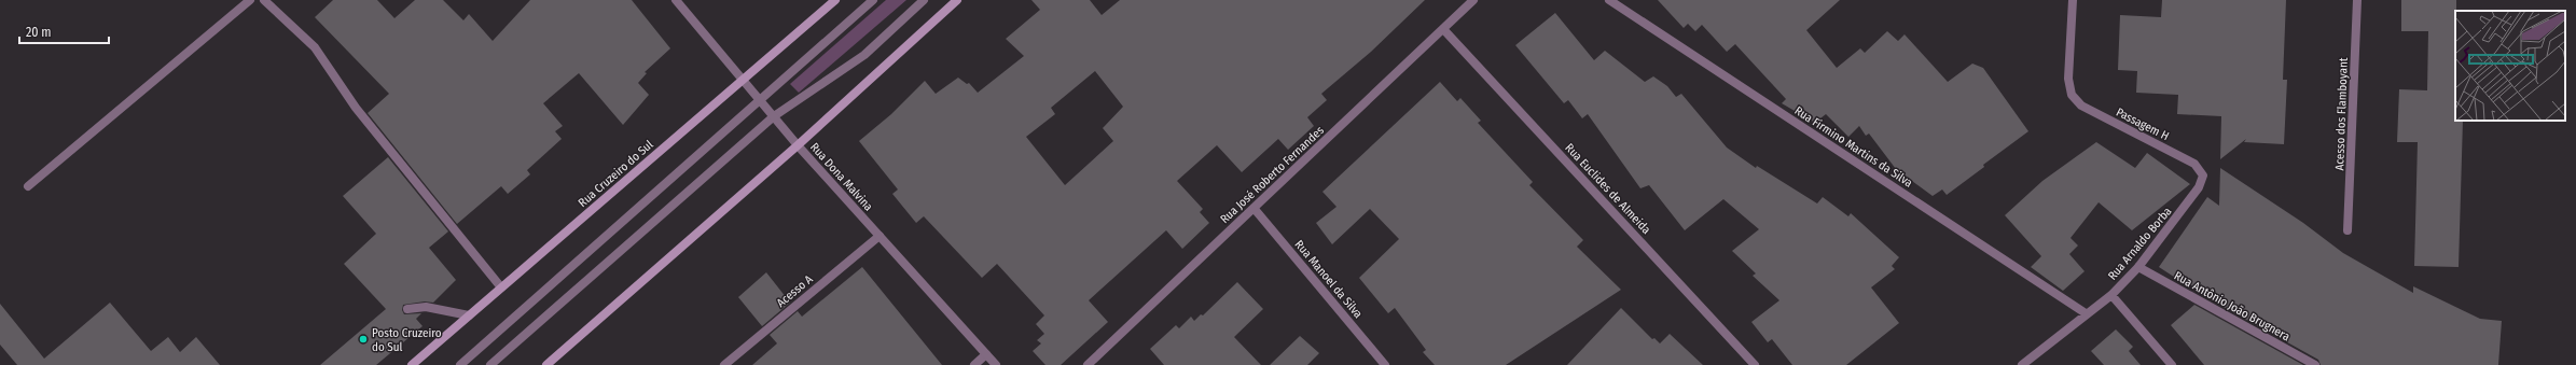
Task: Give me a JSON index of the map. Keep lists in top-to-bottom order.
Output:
{
  "streets": {
    "main road": ["Rua Cruzeiro do Sul"],
    "street": [
      "Acesso dos Flamboyant",
      "Passagem H",
      "Rua Firmino Martins da Silva",
      "Rua José Roberto Fernandes",
      "Rua Dona Malvina",
      "Rua Euclides de Almeida",
      "Rua Arnaldo Borba",
      "Rua Manoel da Silva",
      "Acesso A",
      "Rua Antônio João Brugnera"
    ]
  },
  "crossings": [
    ["Passagem H", "Rua Arnaldo Borba"],
    ["Rua Firmino Martins da Silva", "Rua Arnaldo Borba"],
    ["Rua Cruzeiro do Sul", "Rua Dona Malvina"],
    ["Rua José Roberto Fernandes", "Rua Euclides de Almeida"],
    ["Rua José Roberto Fernandes", "Rua Manoel da Silva"],
    ["Rua Dona Malvina", "Acesso A"],
    ["Rua Arnaldo Borba", "Rua Antônio João Brugnera"]
  ],
  "places": ["Posto Cruzeiro do Sul"],
  "scale_bar": "20 m"
}
